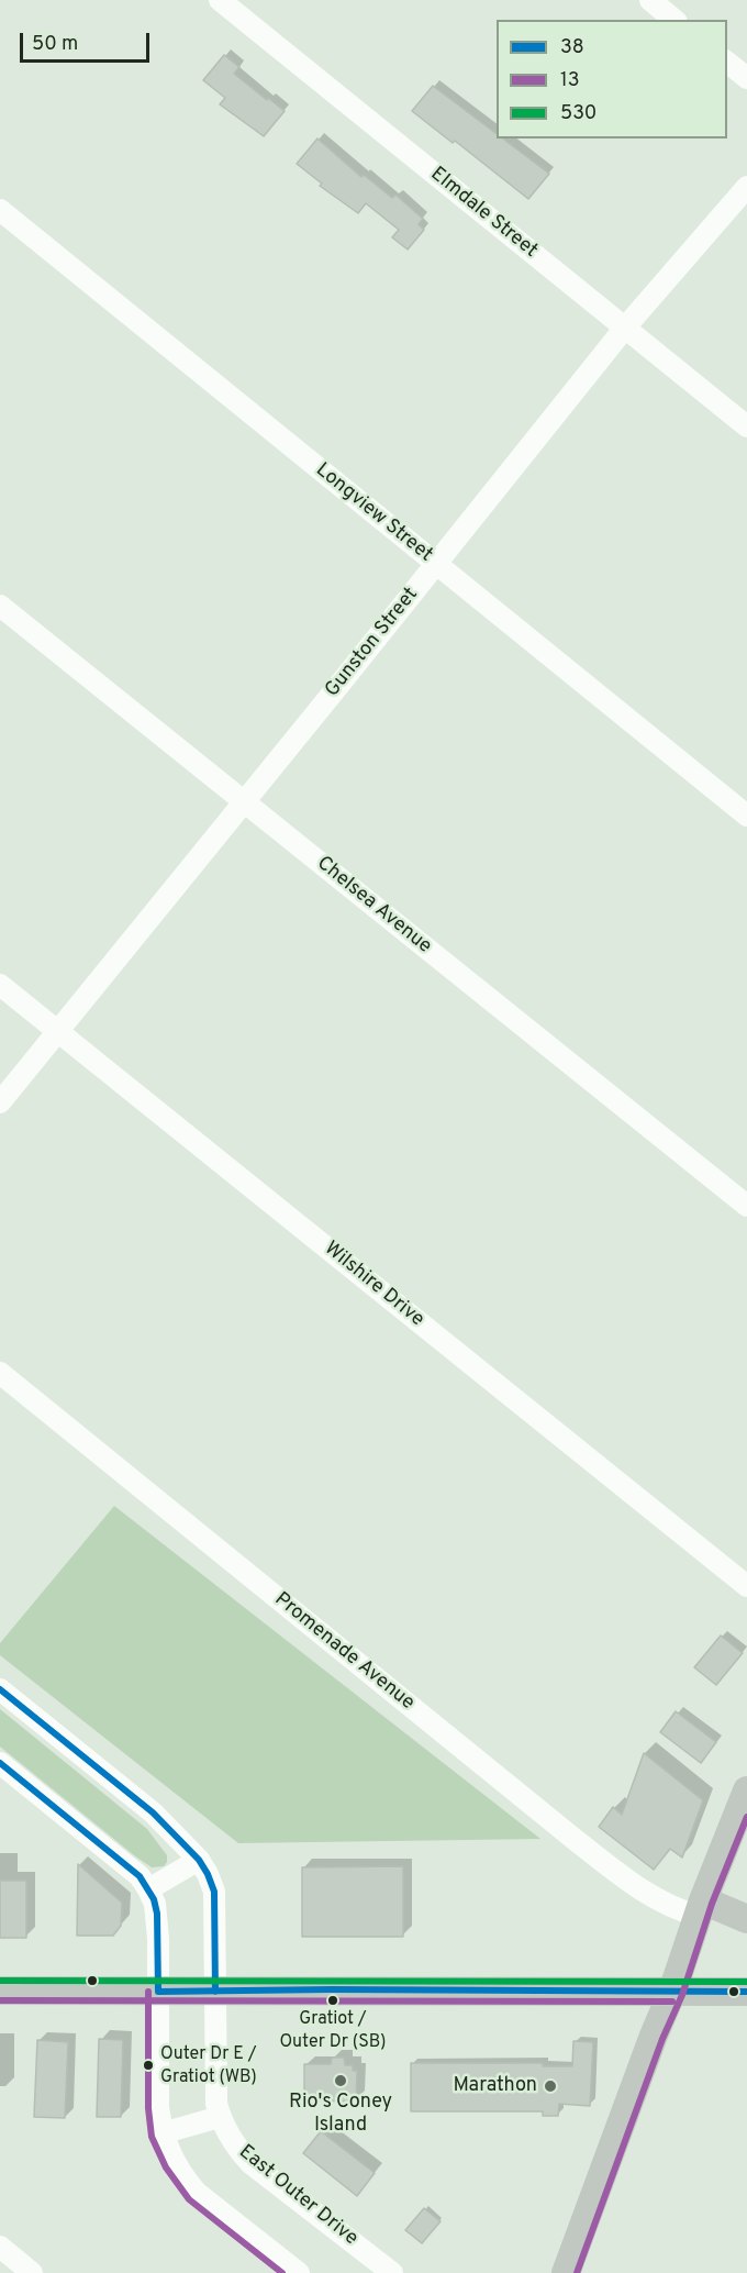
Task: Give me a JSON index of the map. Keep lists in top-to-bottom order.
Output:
{
  "streets": {
    "street": [
      "Elmdale Street",
      "Longview Street",
      "Gunston Street",
      "Chelsea Avenue",
      "Wilshire Drive",
      "Promenade Avenue",
      "East Outer Drive"
    ]
  },
  "crossings": [
    ["Elmdale Street", "Gunston Street"],
    ["Longview Street", "Gunston Street"],
    ["Gunston Street", "Chelsea Avenue"],
    ["Gunston Street", "Wilshire Drive"]
  ],
  "places": [
    "Gratiot / Outer Dr (SB)",
    "Outer Dr E / Gratiot (WB)",
    "Rio's Coney Island",
    "Marathon"
  ],
  "lines": ["transit line 38", "transit line 13", "transit line 530"],
  "legend": ["38", "13", "530"],
  "scale_bar": "50 m"
}
